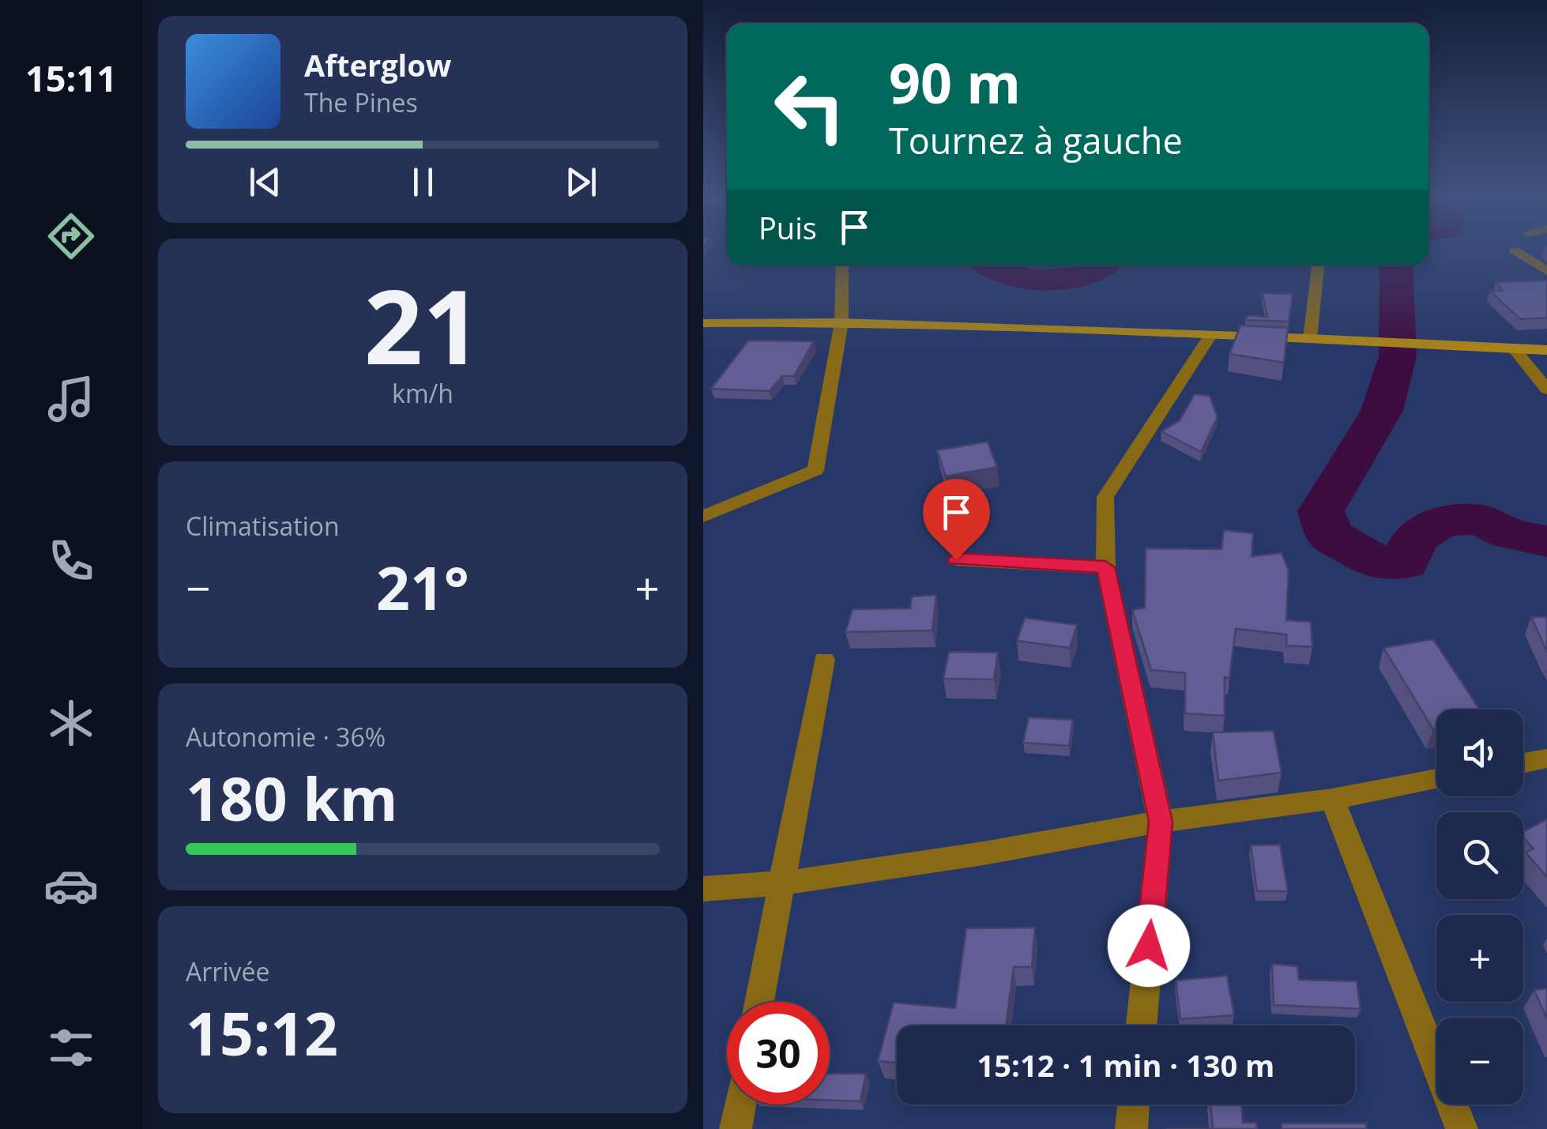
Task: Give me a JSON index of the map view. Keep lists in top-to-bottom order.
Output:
{
  "page": {
    "tabs": "15:11",
    "turn": ["90 m", "Tournez à gauche"],
    "song": ["Afterglow", "The Pines"],
    "then": "Puis",
    "tile": [
      ["21", "km/h"],
      "Climatisation",
      ["Autonomie · 36%", "180 km"],
      ["Arrivée", "15:12"]
    ],
    "heat": ["−", "21°", "+"],
    "map_buttons": ["+", "−"],
    "limit": "30",
    "trip": "15:12 · 1 min · 130 m"
  }
}
